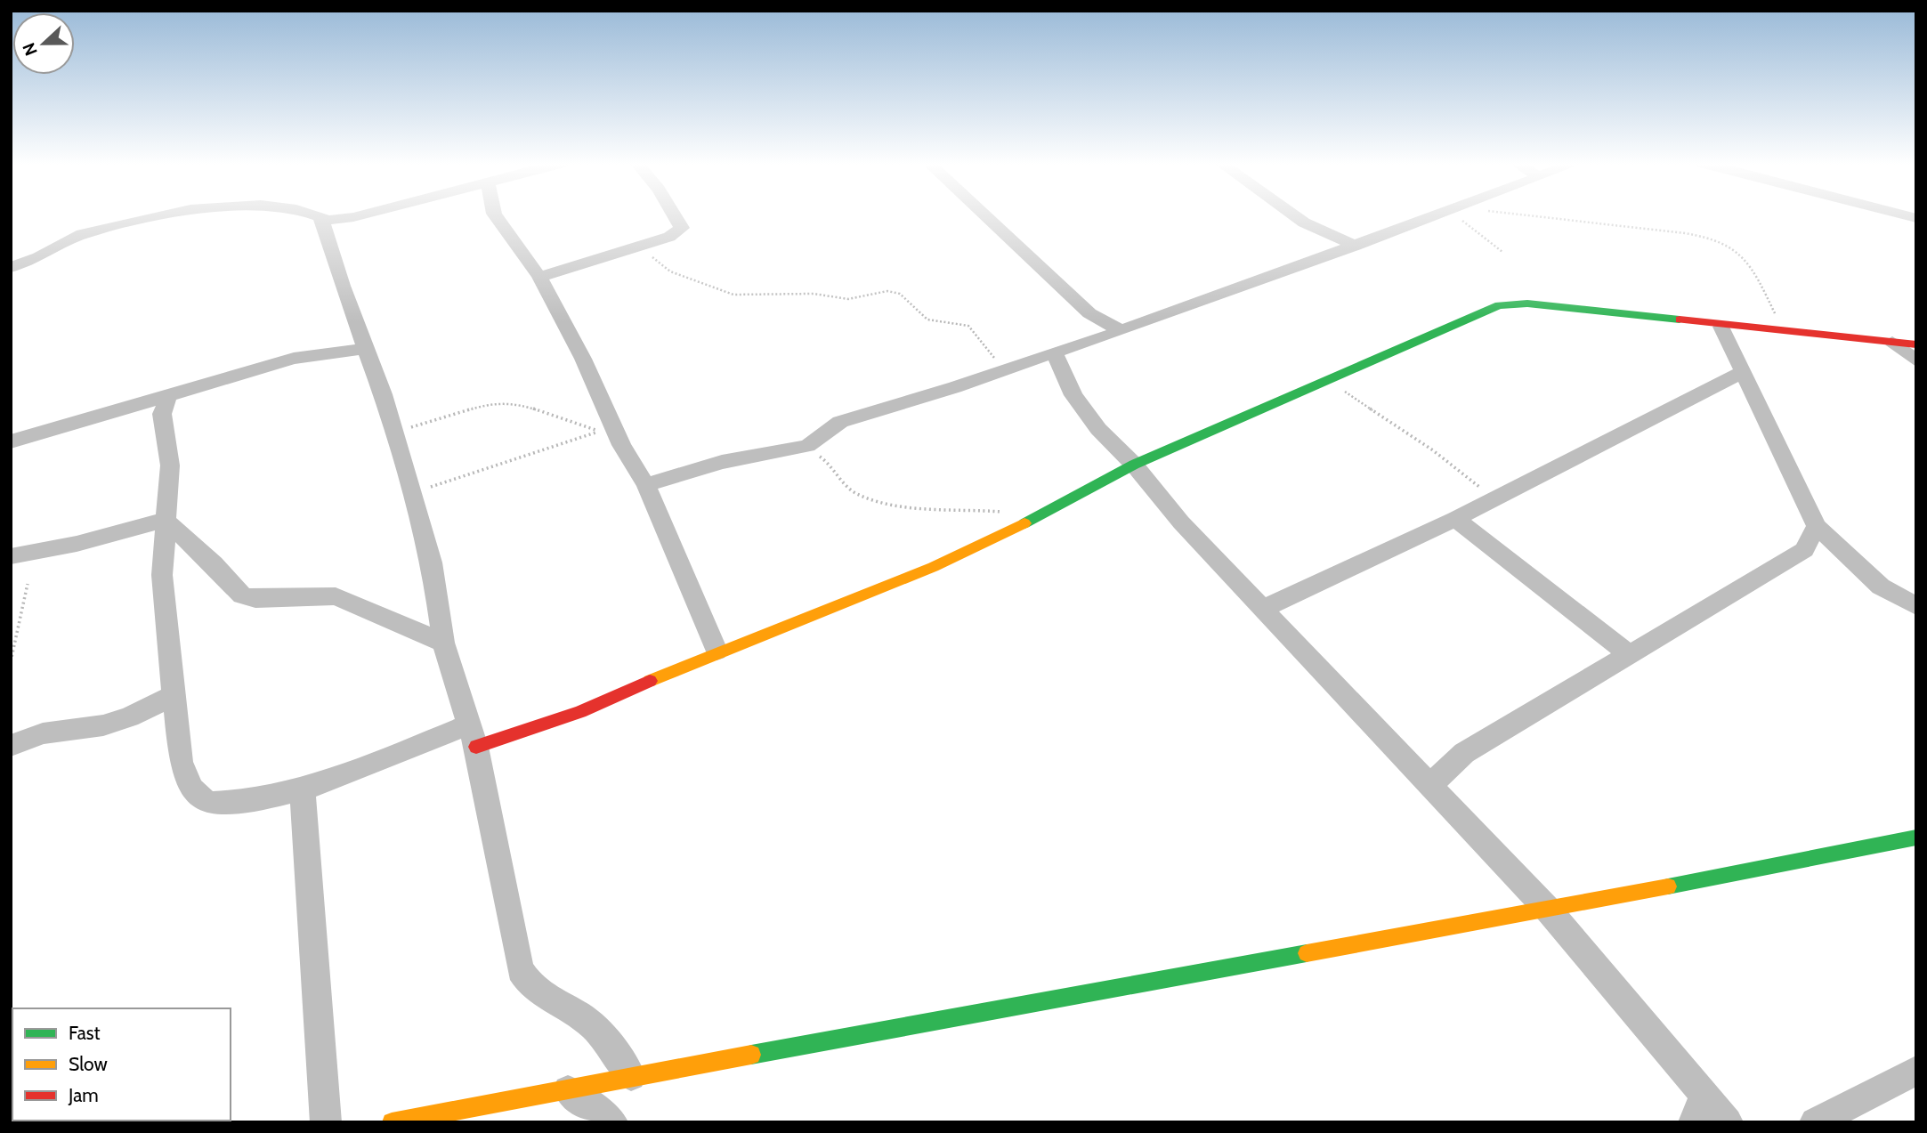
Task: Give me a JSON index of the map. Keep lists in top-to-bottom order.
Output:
{
  "legend": ["Fast", "Slow", "Jam"],
  "north": "left"
}
